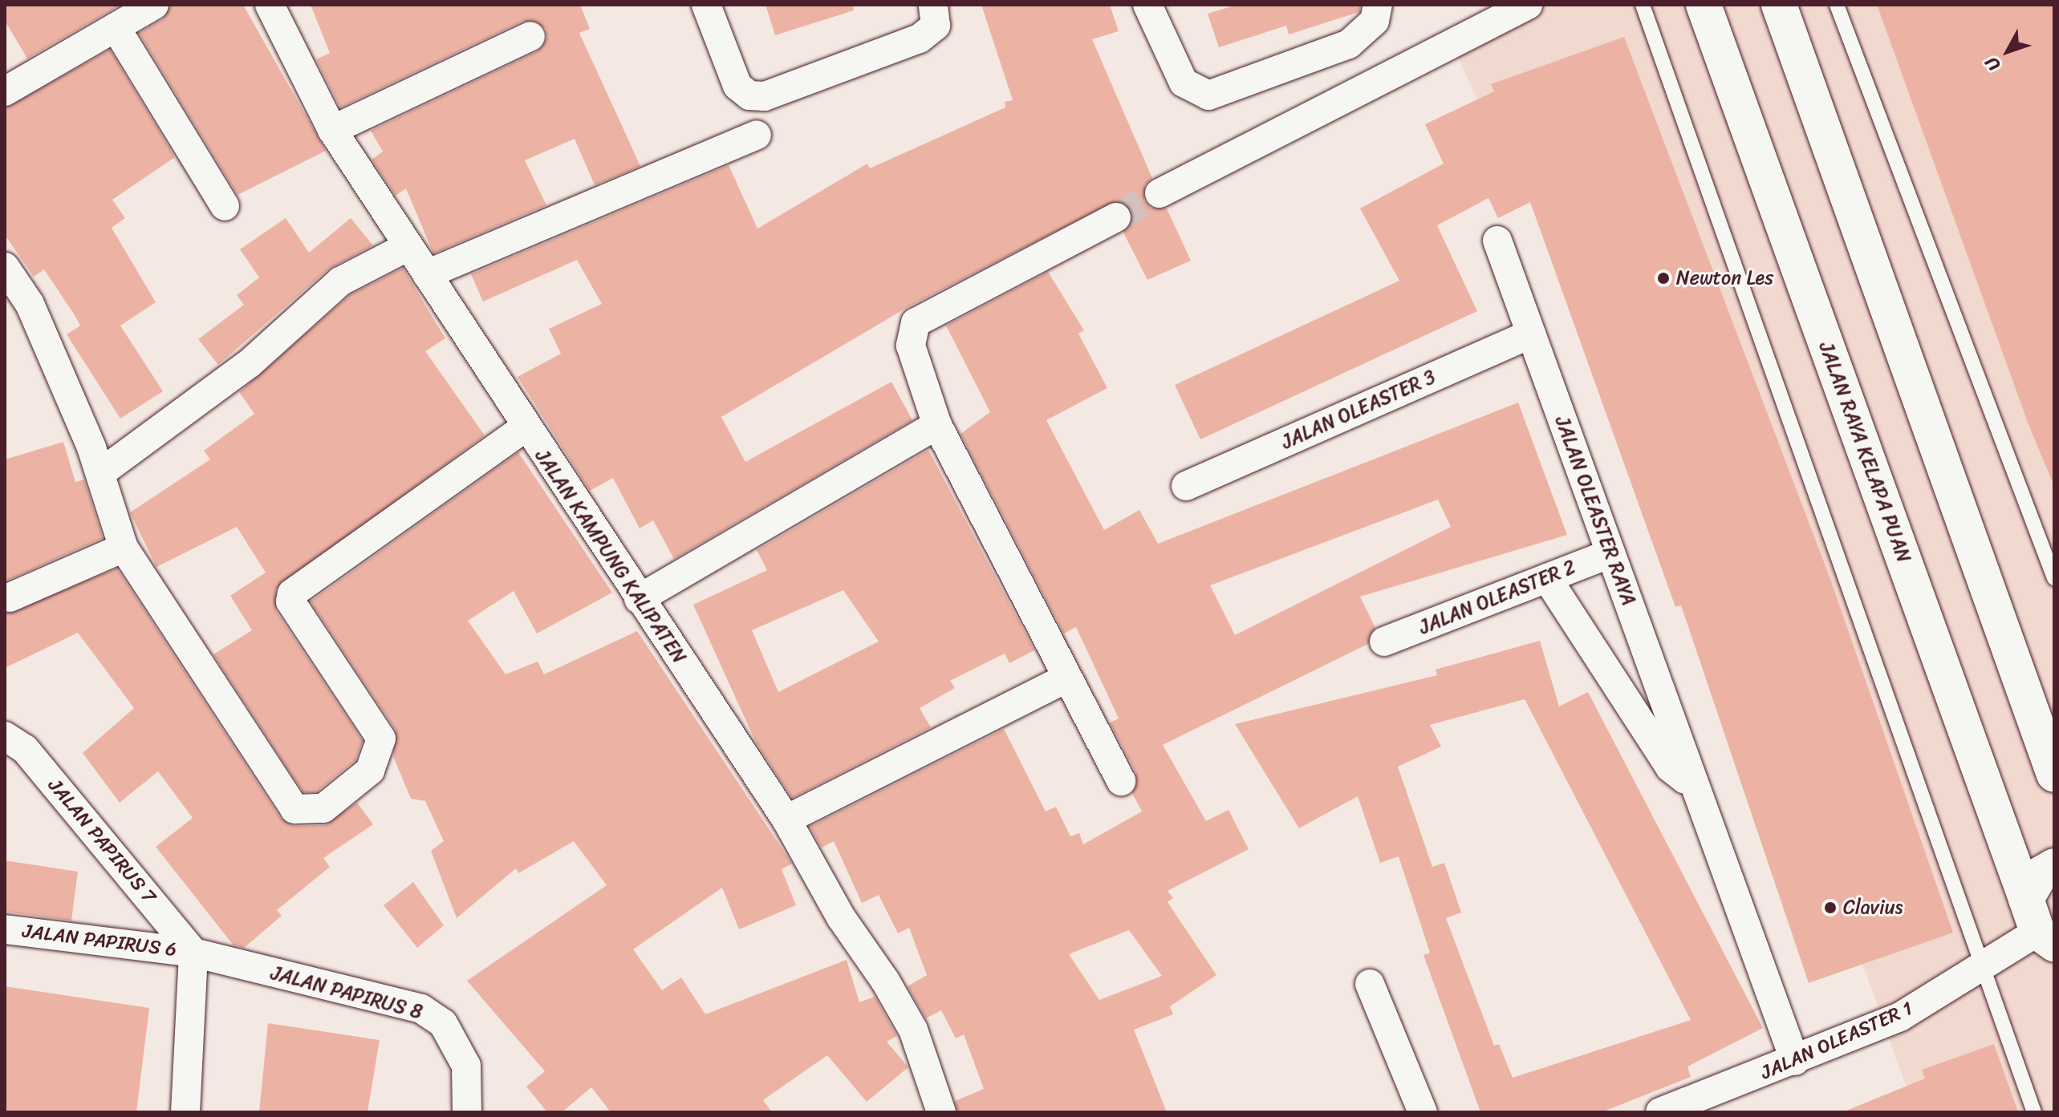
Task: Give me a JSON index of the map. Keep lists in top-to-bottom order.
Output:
{
  "streets": {
    "street": [
      "JALAN OLEASTER 3",
      "JALAN RAYA KELAPA PUAN",
      "JALAN OLEASTER RAYA",
      "JALAN KAMPUNG KALIPATEN",
      "JALAN OLEASTER 2",
      "JALAN PAPIRUS 7",
      "JALAN PAPIRUS 6",
      "JALAN PAPIRUS 8",
      "JALAN OLEASTER 1"
    ]
  },
  "crossings": [
    ["JALAN OLEASTER 3", "JALAN OLEASTER RAYA"],
    ["JALAN RAYA KELAPA PUAN", "JALAN OLEASTER 1"],
    ["JALAN OLEASTER RAYA", "JALAN OLEASTER 2"],
    ["JALAN OLEASTER RAYA", "JALAN OLEASTER 1"],
    ["JALAN PAPIRUS 7", "JALAN PAPIRUS 6"],
    ["JALAN PAPIRUS 7", "JALAN PAPIRUS 8"],
    ["JALAN PAPIRUS 6", "JALAN PAPIRUS 8"]
  ],
  "places": ["Newton Les", "Clavius"],
  "north": "bottom left"
}
